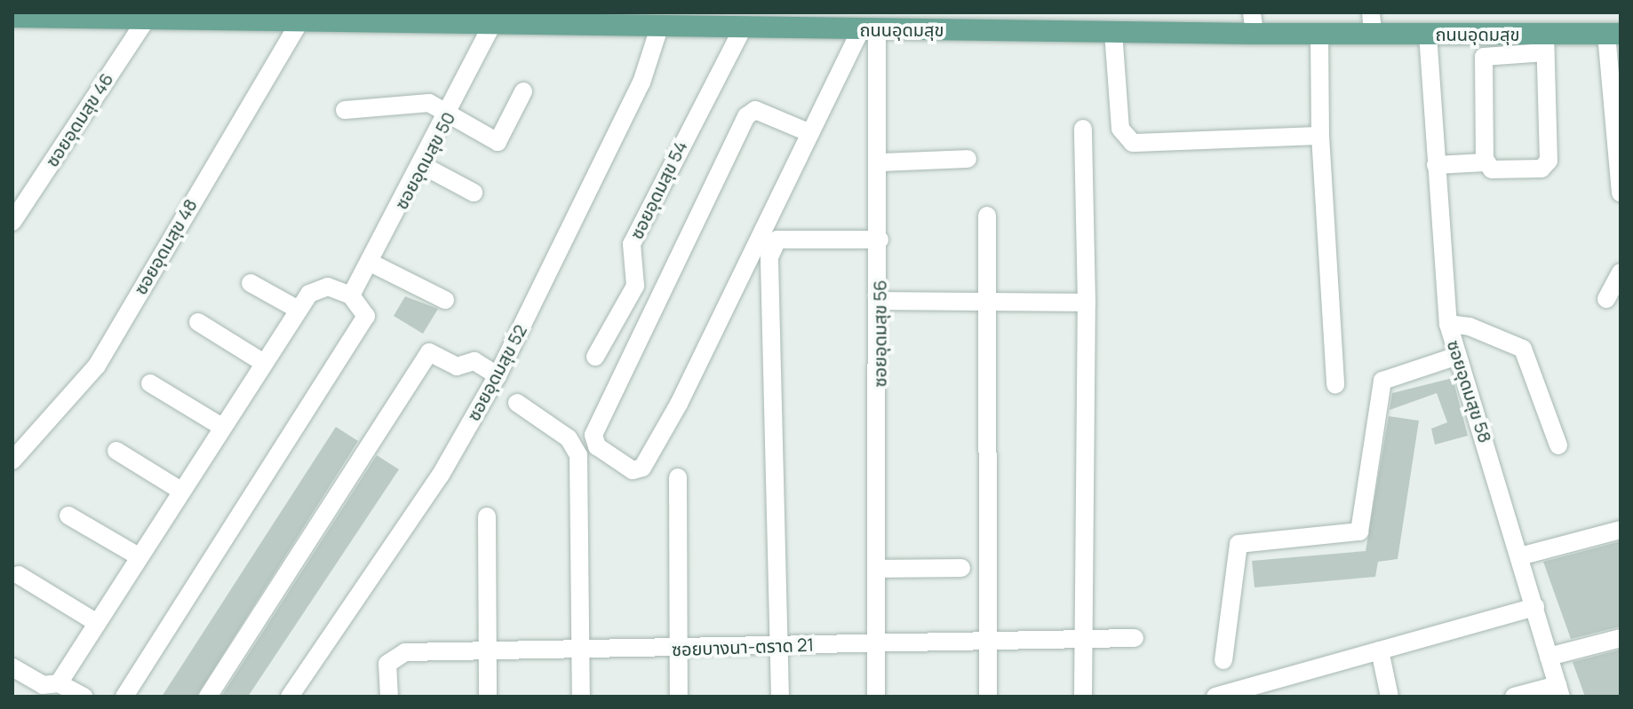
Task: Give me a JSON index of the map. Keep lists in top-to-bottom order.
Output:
{
  "streets": {
    "main road": ["ถนนอุดมสุข"],
    "street": [
      "ซอยอุดมสุข 46",
      "ซอยอุดมสุข 50",
      "ซอยอุดมสุข 54",
      "ซอยอุดมสุข 48",
      "ซอยอุดมสุข 56",
      "ซอยอุดมสุข 52",
      "ซอยอุดมสุข 58",
      "ซอยบางนา-ตราด 21"
    ]
  },
  "crossings": [
    ["ถนนอุดมสุข", "ซอยอุดมสุข 46"],
    ["ถนนอุดมสุข", "ซอยอุดมสุข 50"],
    ["ถนนอุดมสุข", "ซอยอุดมสุข 54"],
    ["ถนนอุดมสุข", "ซอยอุดมสุข 48"],
    ["ถนนอุดมสุข", "ซอยอุดมสุข 56"],
    ["ถนนอุดมสุข", "ซอยอุดมสุข 52"],
    ["ถนนอุดมสุข", "ซอยอุดมสุข 58"],
    ["ซอยอุดมสุข 56", "ซอยบางนา-ตราด 21"]
  ]
}
